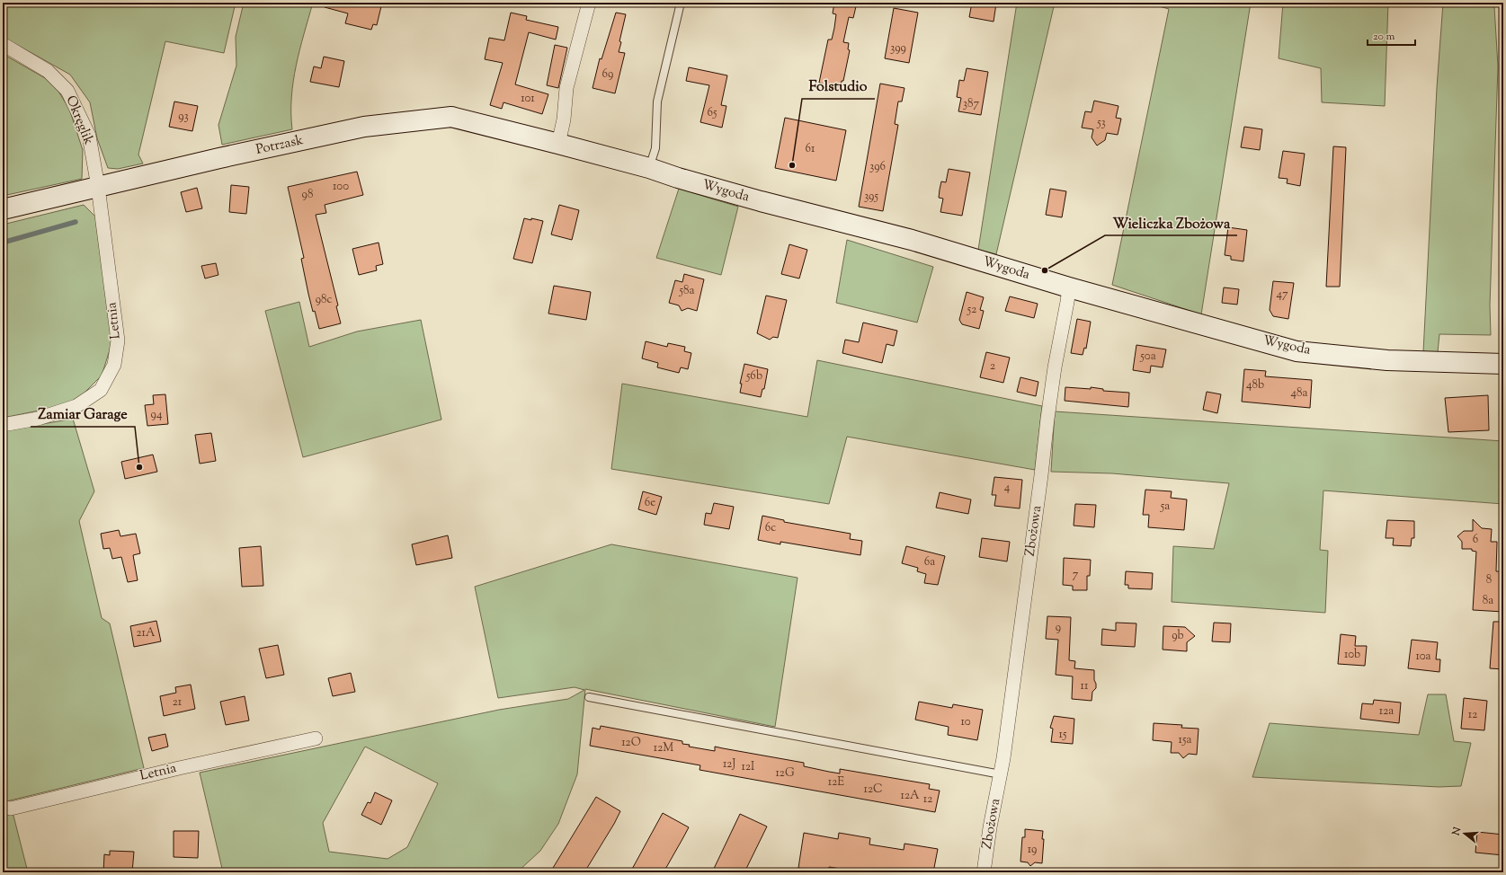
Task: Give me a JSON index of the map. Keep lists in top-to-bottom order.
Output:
{
  "streets": {
    "street": [
      "Okręglik",
      "Potrzask",
      "Wygoda",
      "Letnia",
      "Zbożowa"
    ]
  },
  "crossings": [
    ["Okręglik", "Potrzask"],
    ["Okręglik", "Letnia"],
    ["Potrzask", "Wygoda"],
    ["Potrzask", "Letnia"],
    ["Wygoda", "Zbożowa"]
  ],
  "places": ["Folstudio", "Wieliczka Zbożowa", "Zamiar Garage"],
  "house_numbers": [
    "399",
    "69",
    "101",
    "387",
    "65",
    "93",
    "53",
    "61",
    "396",
    "100",
    "98",
    "395",
    "58a",
    "47",
    "98c",
    "52",
    "50a",
    "2",
    "56b",
    "48b",
    "48a",
    "94",
    "4",
    "6e",
    "5a",
    "6c",
    "6",
    "6a",
    "7",
    "8",
    "8a",
    "9",
    "21A",
    "9b",
    "10b",
    "10a",
    "11",
    "21",
    "12a",
    "12",
    "10",
    "15",
    "15a",
    "12O",
    "12M",
    "12J",
    "12I",
    "12G",
    "12E",
    "12C",
    "12A",
    "12",
    "19"
  ],
  "scale_bar": "20 m",
  "north": "left"
}
